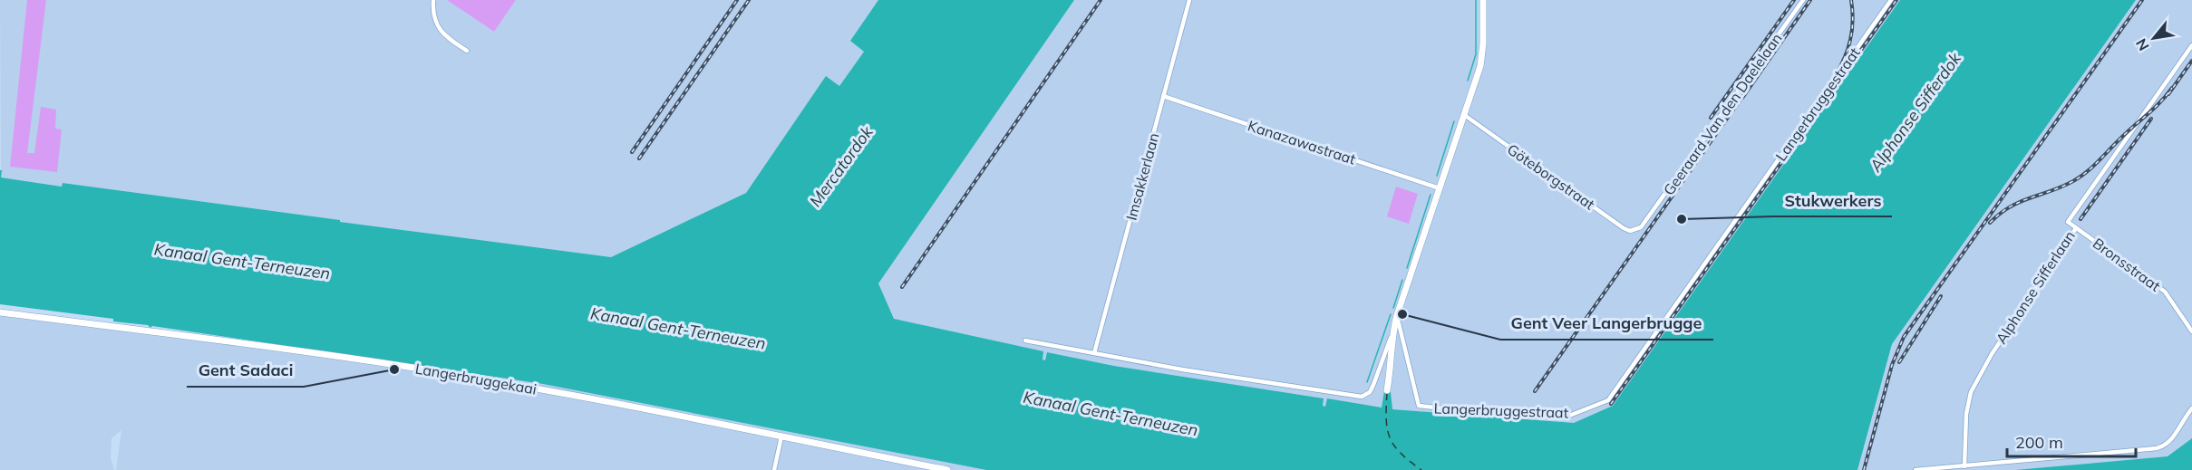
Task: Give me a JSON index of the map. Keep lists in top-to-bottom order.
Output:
{
  "streets": {
    "main road": ["Langerbruggekaai"],
    "street": [
      "Langerbruggestraat",
      "Geeraard Van den Daelelaan",
      "Kanazawastraat",
      "Imsakkerlaan",
      "Göteborgstraat",
      "Bronsstraat",
      "Alphonse Sifferlaan"
    ]
  },
  "crossings": [
    ["Geeraard Van den Daelelaan", "Göteborgstraat"],
    ["Kanazawastraat", "Imsakkerlaan"],
    ["Bronsstraat", "Alphonse Sifferlaan"]
  ],
  "water": ["Alphonse Sifferdok", "Mercatordok", "Kanaal Gent-Terneuzen"],
  "places": ["Stukwerkers", "Gent Veer Langerbrugge", "Gent Sadaci"],
  "scale_bar": "200 m",
  "north": "bottom left"
}
